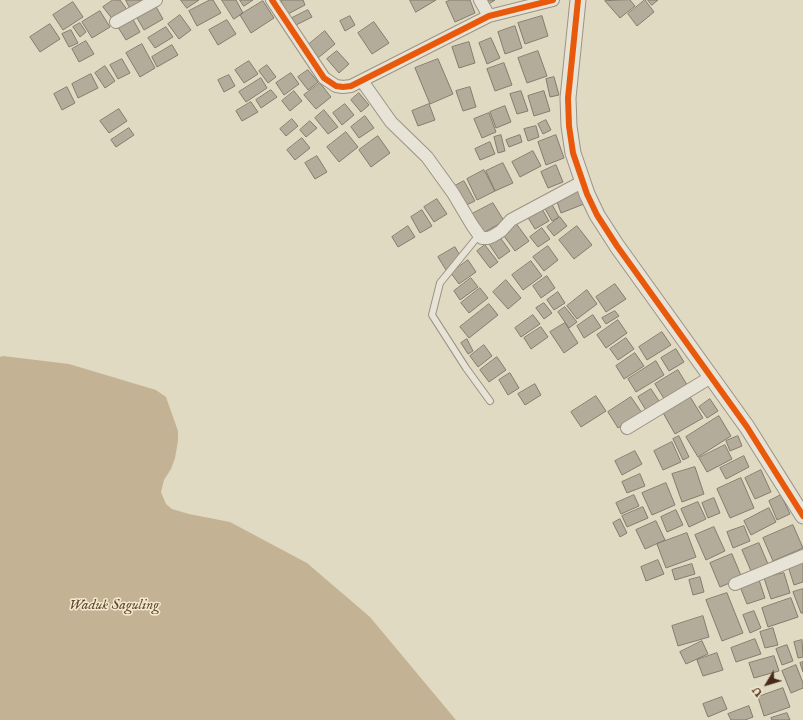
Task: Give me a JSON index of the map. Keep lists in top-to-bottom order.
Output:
{
  "water": ["Waduk Saguling"],
  "north": "bottom left"
}
